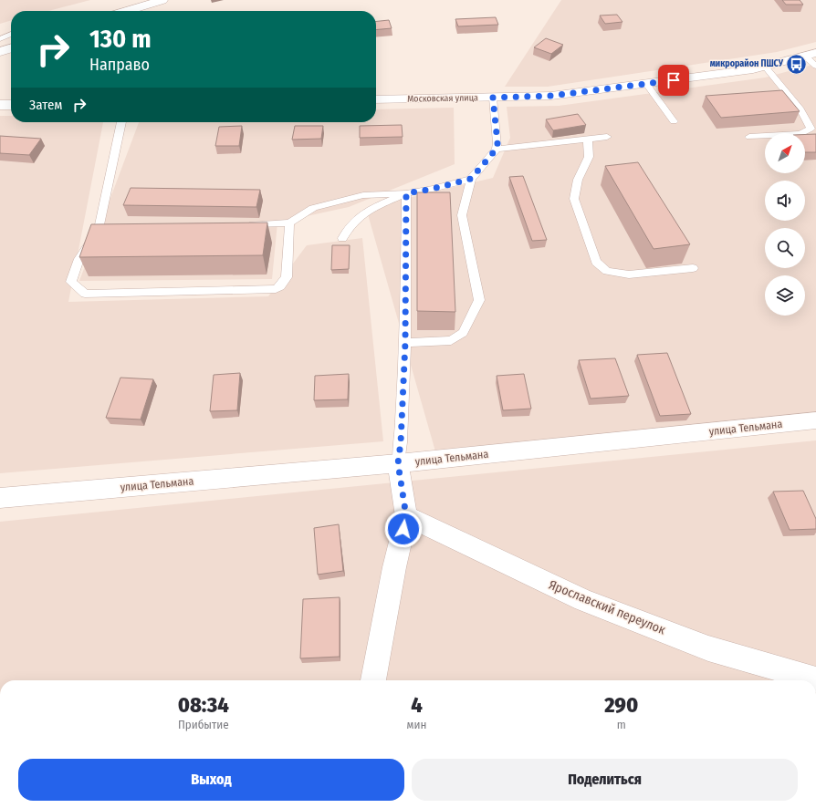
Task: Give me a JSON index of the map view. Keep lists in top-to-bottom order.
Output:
{
  "streets": {
    "street": ["Московская улица", "улица Тельмана", "Ярославский переулок"]
  },
  "places": {
    "bus stop": ["микрорайон ПШСУ"]
  },
  "north": "top right",
  "page": {
    "turn": ["130 m", "Направо"],
    "then": "Затем",
    "eta": [
      "08:34",
      "Прибытие",
      "4",
      "мин",
      "290",
      "m"
    ],
    "buttons": ["Выход", "Поделиться"]
  }
}
